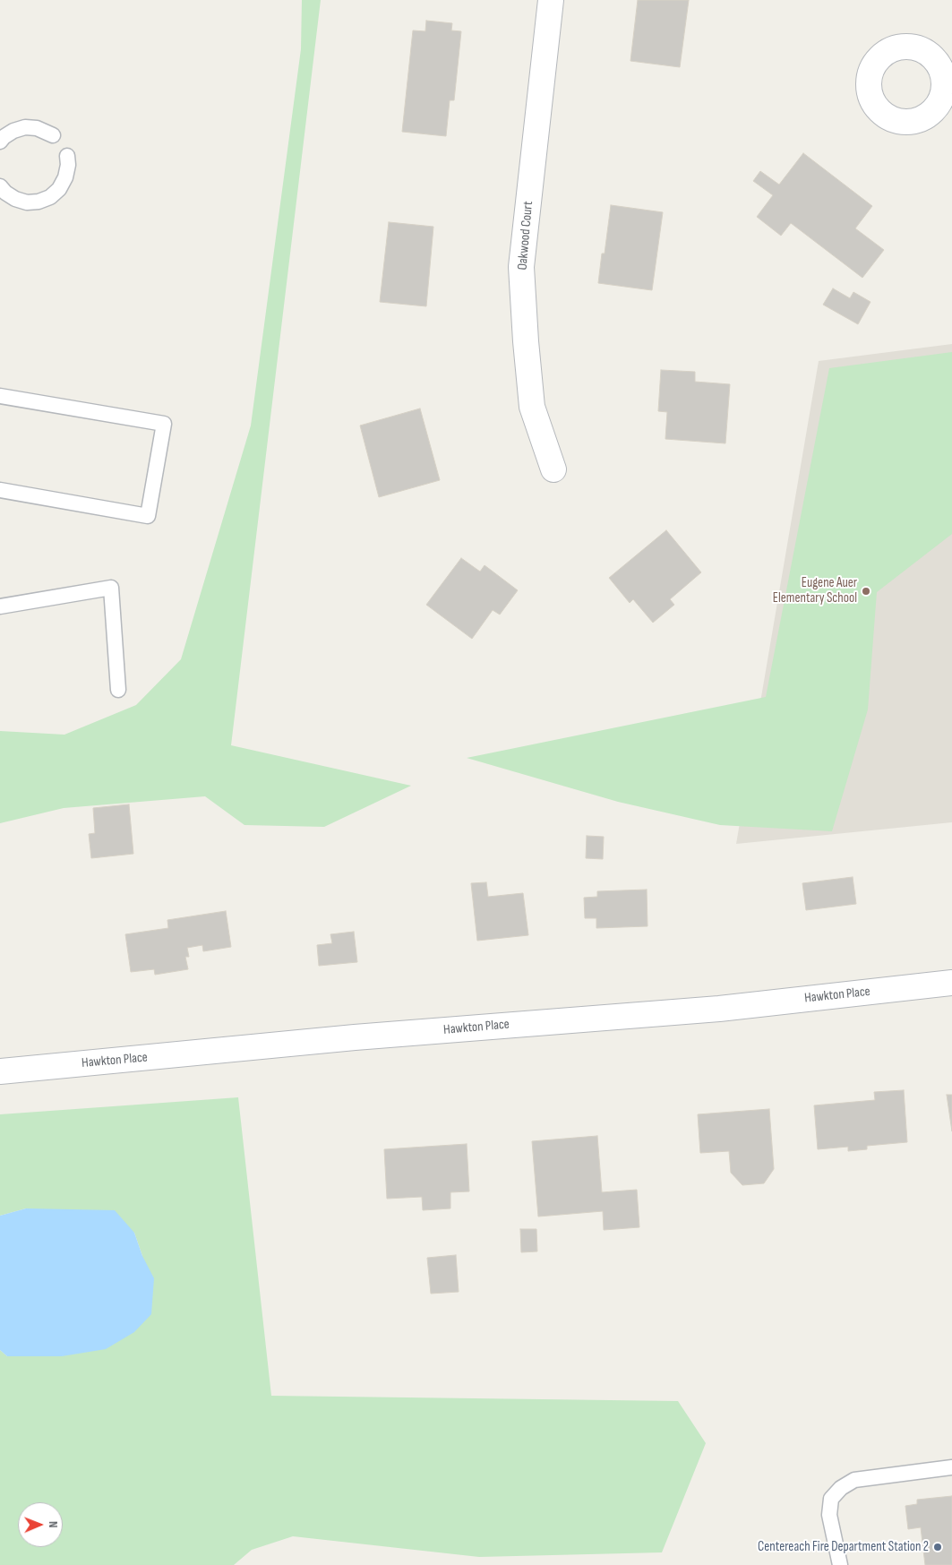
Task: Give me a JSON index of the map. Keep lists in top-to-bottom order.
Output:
{
  "streets": {
    "street": ["Oakwood Court", "Hawkton Place"]
  },
  "places": ["Eugene Auer Elementary School", "Centereach Fire Department Station 2"],
  "north": "right"
}
